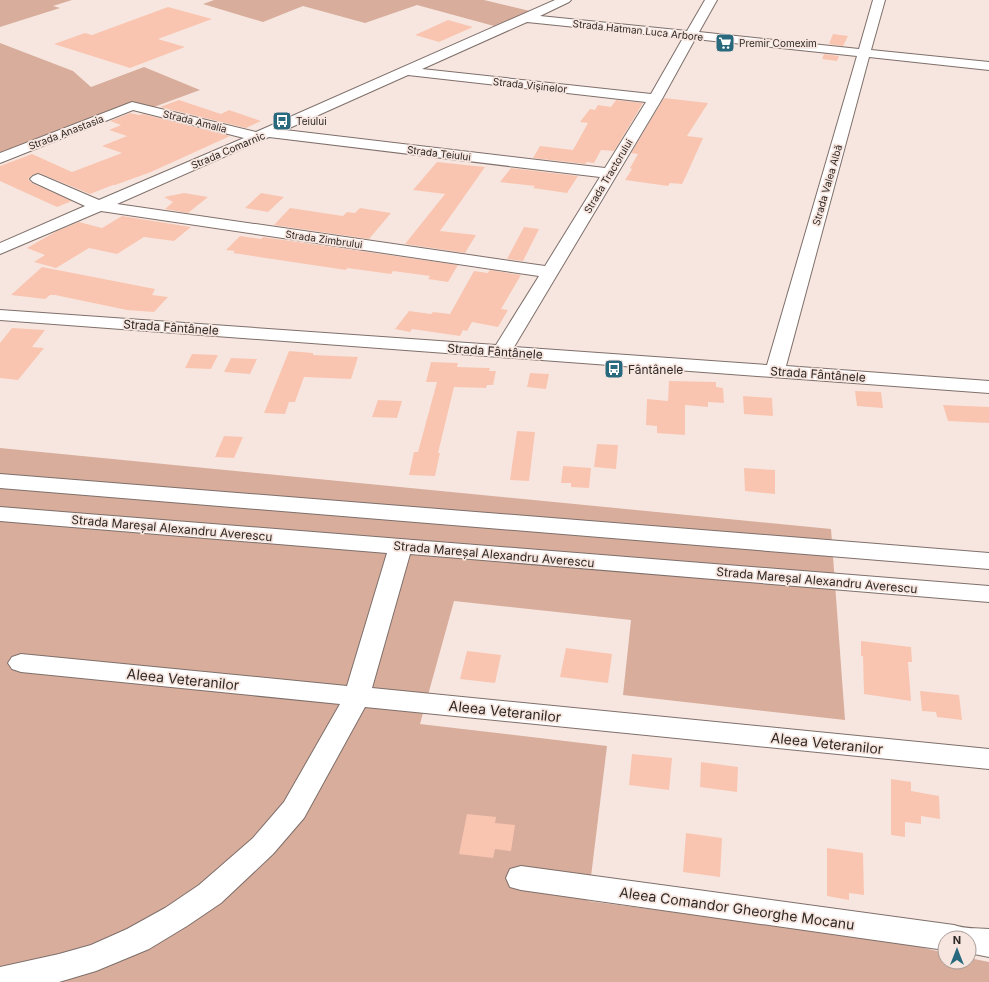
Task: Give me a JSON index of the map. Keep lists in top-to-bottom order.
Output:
{
  "streets": {
    "street": [
      "Strada Hatman Luca Arbore",
      "Strada Vișinelor",
      "Strada Amalia",
      "Strada Anastasia",
      "Strada Comarnic",
      "Strada Teiului",
      "Strada Tractorului",
      "Strada Valea Albă",
      "Strada Zimbrului",
      "Strada Fântânele",
      "Strada Mareșal Alexandru Averescu",
      "Aleea Veteranilor",
      "Aleea Comandor Gheorghe Mocanu"
    ]
  },
  "crossings": [
    ["Strada Hatman Luca Arbore", "Strada Comarnic"],
    ["Strada Hatman Luca Arbore", "Strada Tractorului"],
    ["Strada Hatman Luca Arbore", "Strada Valea Albă"],
    ["Strada Vișinelor", "Strada Comarnic"],
    ["Strada Vișinelor", "Strada Tractorului"],
    ["Strada Amalia", "Strada Anastasia"],
    ["Strada Amalia", "Strada Comarnic"],
    ["Strada Amalia", "Strada Teiului"],
    ["Strada Comarnic", "Strada Teiului"],
    ["Strada Comarnic", "Strada Zimbrului"],
    ["Strada Teiului", "Strada Tractorului"],
    ["Strada Tractorului", "Strada Zimbrului"],
    ["Strada Tractorului", "Strada Fântânele"],
    ["Strada Valea Albă", "Strada Fântânele"]
  ],
  "places": {
    "supermarket": ["Premir Comexim"],
    "bus stop": ["Teiului", "Fântânele"]
  },
  "north": "top"
}
